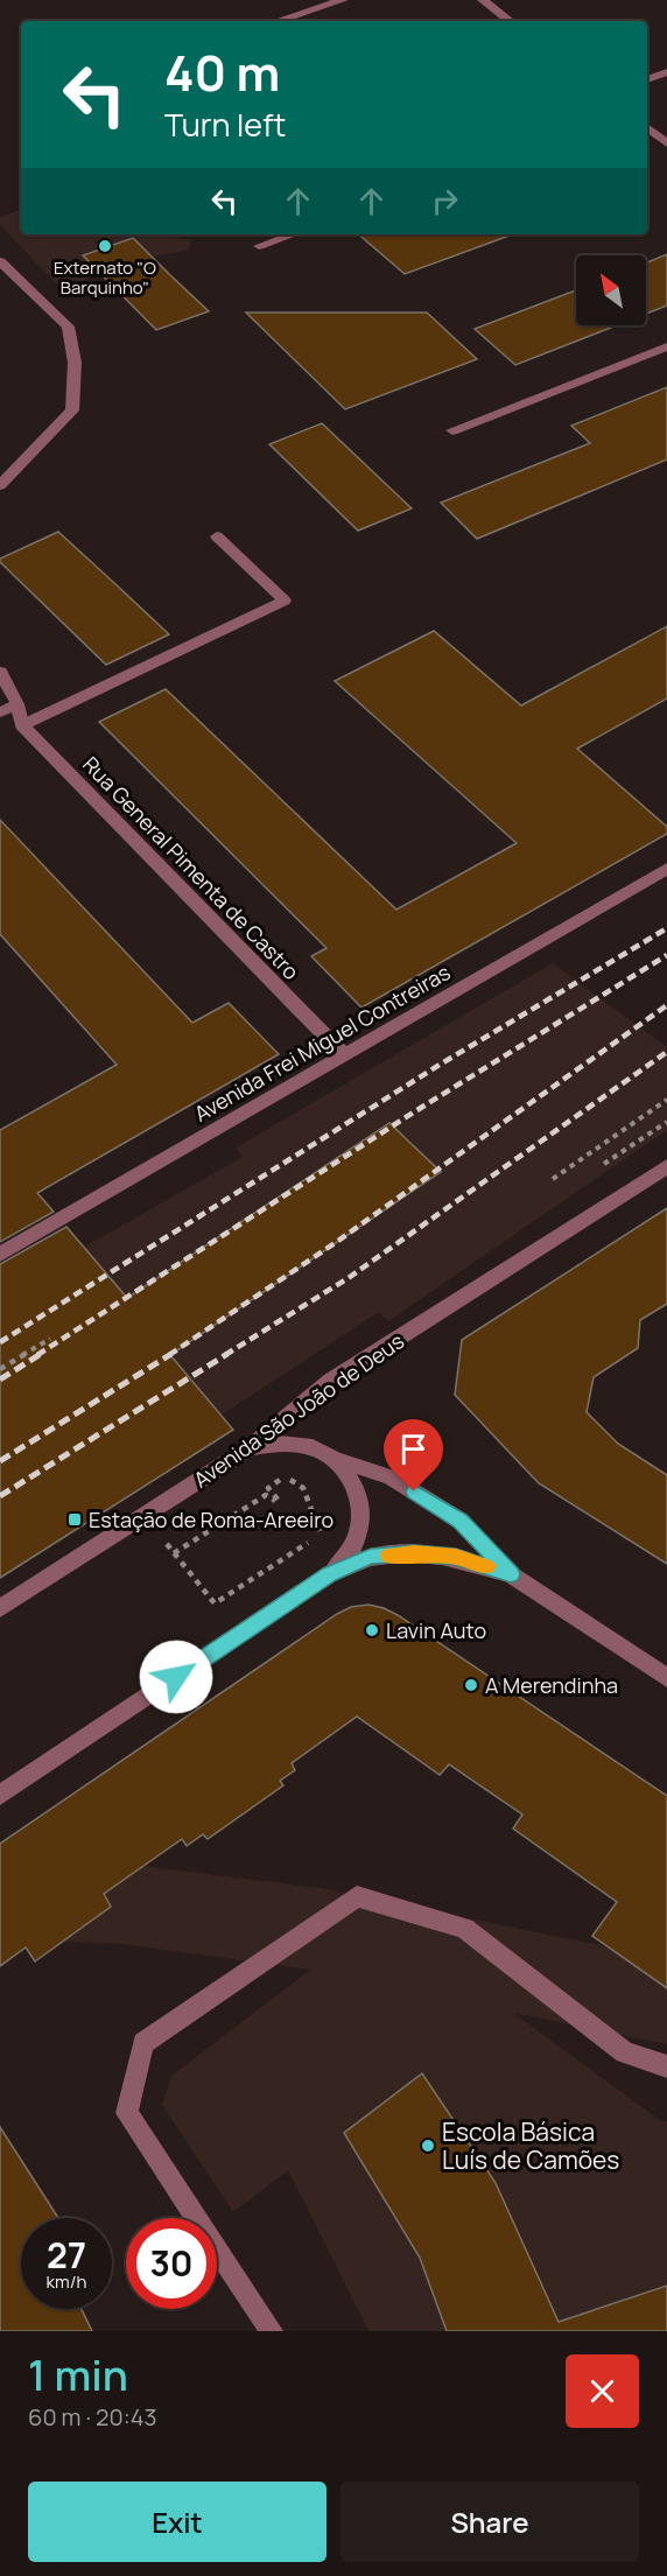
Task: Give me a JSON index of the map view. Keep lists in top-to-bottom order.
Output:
{
  "streets": {
    "street": ["Rua General Pimenta de Castro", "Avenida Frei Miguel Contreiras", "Avenida São João de Deus"]
  },
  "crossings": [
    ["Rua General Pimenta de Castro", "Avenida Frei Miguel Contreiras"]
  ],
  "places": {
    "other": [
      "Externato \"O Barquinho\"",
      "Lavin Auto",
      "A Merendinha",
      "Escola Básica Luís de Camões"
    ],
    "transit": ["Estação de Roma-Areeiro"]
  },
  "north": "top left",
  "page": {
    "turn": ["40 m", "Turn left"],
    "speed": "27 km/h",
    "limit": "30",
    "heading": ["1 min", "60 m · 20:43"],
    "buttons": ["Exit", "Share"]
  }
}
